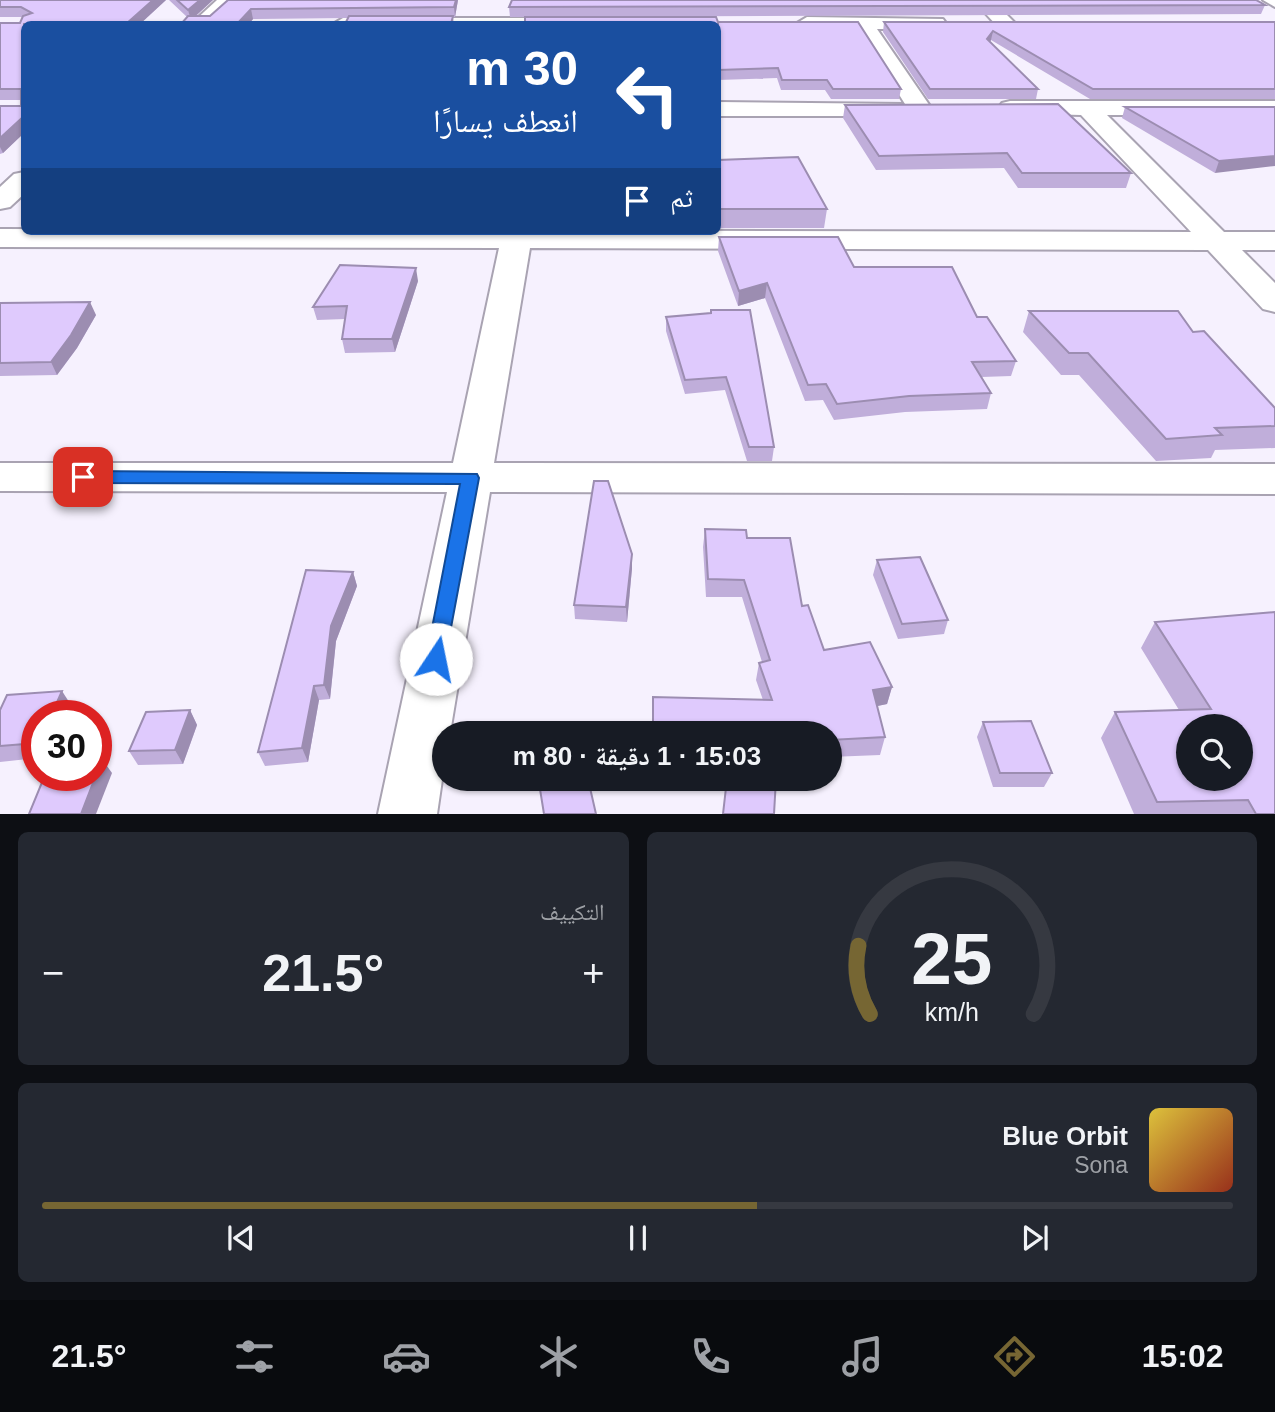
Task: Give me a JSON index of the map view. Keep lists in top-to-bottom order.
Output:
{
  "page": {
    "turn": ["30 m", "انعطف يسارًا"],
    "then": "ثم",
    "limit": "30",
    "trip": "15:03 · 1 دقيقة · 80 m",
    "tile": "التكييف",
    "heat": ["−", "21.5°", "+"],
    "song": ["Blue Orbit", "Sona"],
    "tabs": ["15:02", "21.5°"],
    "gauge": ["25", "km/h"]
  }
}
